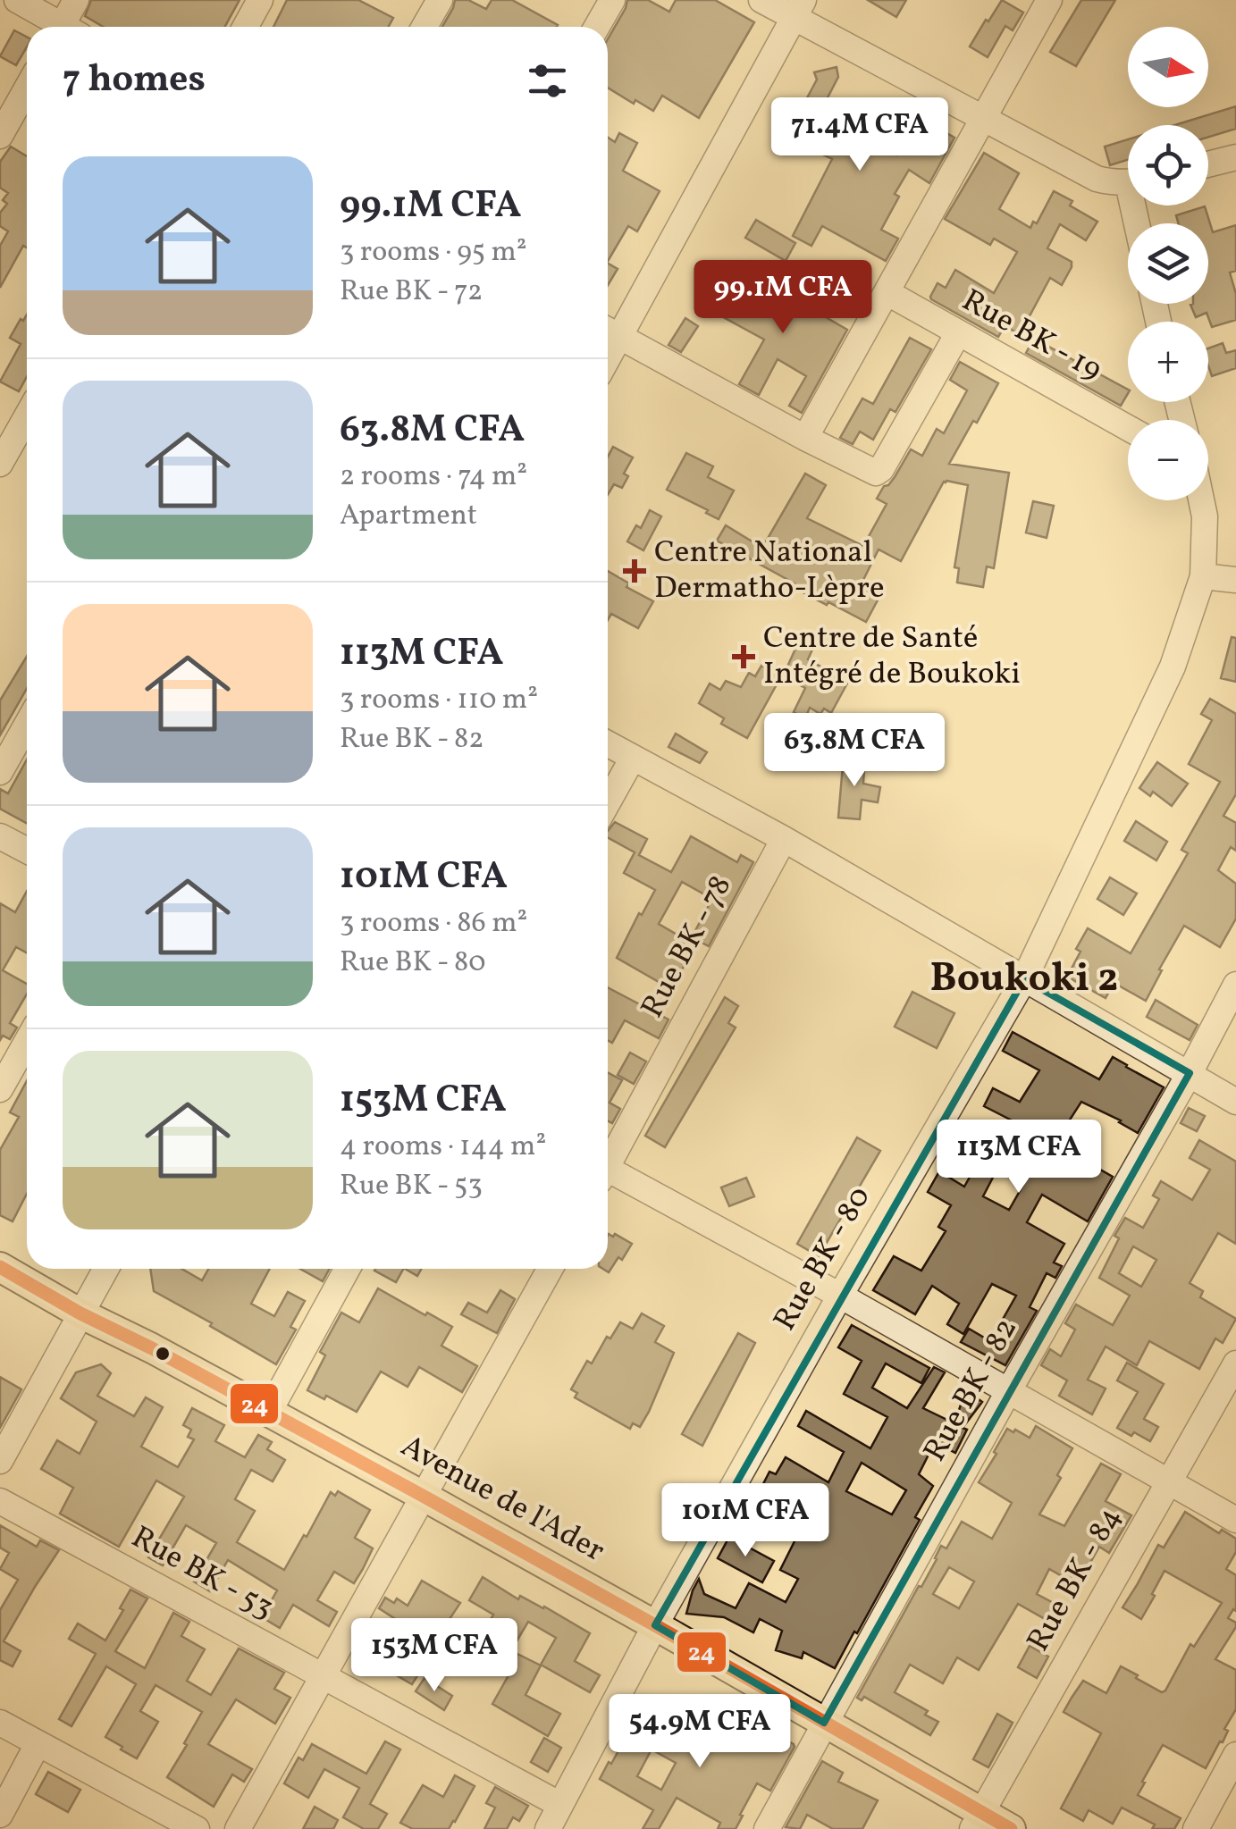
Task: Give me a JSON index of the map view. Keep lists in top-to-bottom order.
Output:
{
  "streets": {
    "main road": ["Avenue de l'Ader"],
    "street": [
      "Rue BK - 19",
      "Rue BK - 78",
      "Rue BK - 80",
      "Rue BK - 82",
      "Rue BK - 53",
      "Rue BK - 84"
    ]
  },
  "crossings": [
    ["Rue BK - 80", "Avenue de l'Ader"],
    ["Rue BK - 80", "Rue BK - 53"],
    ["Rue BK - 82", "Avenue de l'Ader"],
    ["Avenue de l'Ader", "Rue BK - 84"]
  ],
  "districts": ["Boukoki 2"],
  "places": {
    "health": ["Centre National Dermatho-Lèpre", "Centre de Santé Intégré de Boukoki"]
  },
  "lines": ["transit line 24"],
  "north": "right",
  "page": {
    "map_buttons": ["+", "−"],
    "heading": "7 homes",
    "price": [
      "71.4M CFA",
      "99.1M CFA",
      "63.8M CFA",
      "113M CFA",
      "101M CFA",
      "153M CFA",
      "54.9M CFA"
    ],
    "list": [
      {
        "name": "99.1M CFA",
        "note": "3 rooms · 95 m² · Rue BK - 72"
      },
      {
        "name": "63.8M CFA",
        "note": "2 rooms · 74 m² · Apartment"
      },
      {
        "name": "113M CFA",
        "note": "3 rooms · 110 m² · Rue BK - 82"
      },
      {
        "name": "101M CFA",
        "note": "3 rooms · 86 m² · Rue BK - 80"
      },
      {
        "name": "153M CFA",
        "note": "4 rooms · 144 m² · Rue BK - 53"
      }
    ]
  }
}
